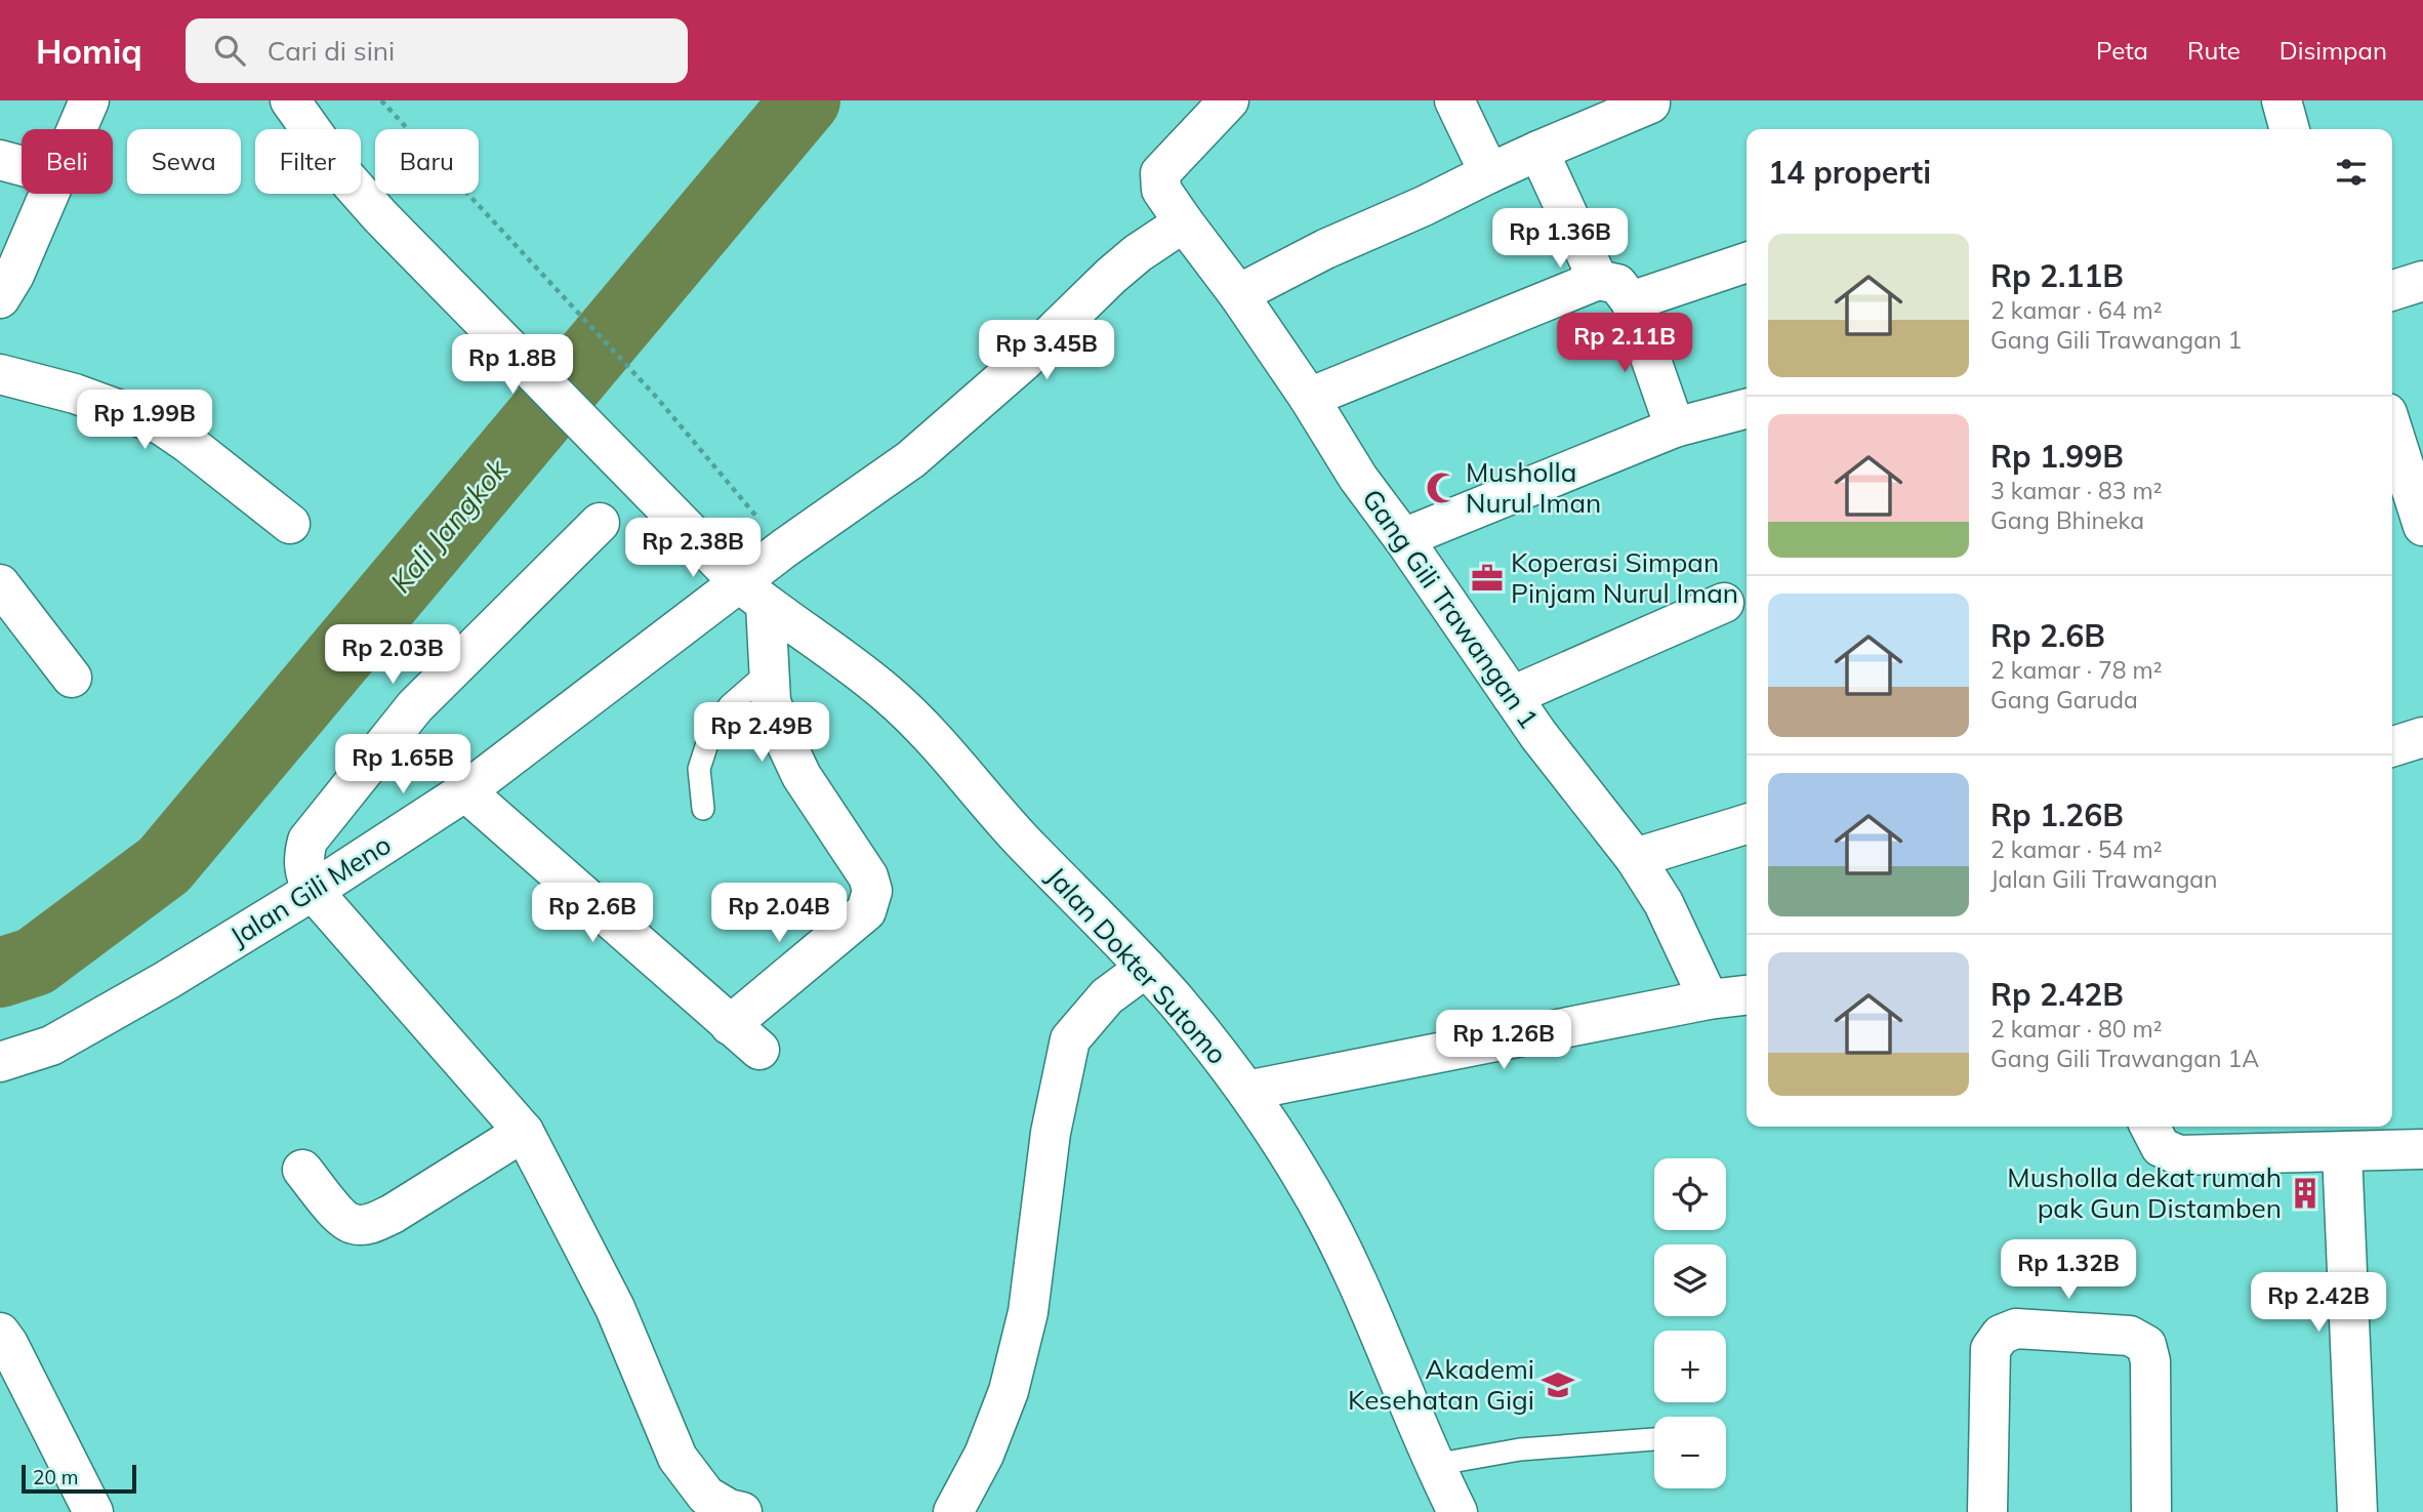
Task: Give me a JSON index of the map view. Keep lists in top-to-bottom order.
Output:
{
  "streets": {
    "street": ["Gang Gili Trawangan 1", "Jalan Gili Meno", "Jalan Dokter Sutomo"]
  },
  "crossings": [
    ["Gang Gili Trawangan 1", "Jalan Gili Meno"],
    ["Jalan Gili Meno", "Jalan Dokter Sutomo"]
  ],
  "water": ["Kali Jangkok"],
  "places": {
    "mosque": ["Musholla Nurul Iman"],
    "office": ["Koperasi Simpan Pinjam Nurul Iman"],
    "building": ["Musholla dekat rumah pak Gun Distamben"],
    "school or university": ["Akademi Kesehatan Gigi"]
  },
  "scale_bar": "20 m",
  "page": {
    "header": "Homiq",
    "search": "Cari di sini",
    "nav": ["Peta", "Rute", "Disimpan"],
    "chip": [
      "Beli",
      "Sewa",
      "Filter",
      "Baru"
    ],
    "heading": "14 properti",
    "price": [
      "Rp 1.36B",
      "Rp 2.11B",
      "Rp 3.45B",
      "Rp 1.8B",
      "Rp 1.99B",
      "Rp 2.38B",
      "Rp 2.03B",
      "Rp 2.49B",
      "Rp 1.65B",
      "Rp 2.6B",
      "Rp 2.04B",
      "Rp 1.26B",
      "Rp 1.32B",
      "Rp 2.42B"
    ],
    "list": [
      {
        "name": "Rp 2.11B",
        "note": "2 kamar · 64 m² · Gang Gili Trawangan 1"
      },
      {
        "name": "Rp 1.99B",
        "note": "3 kamar · 83 m² · Gang Bhineka"
      },
      {
        "name": "Rp 2.6B",
        "note": "2 kamar · 78 m² · Gang Garuda"
      },
      {
        "name": "Rp 1.26B",
        "note": "2 kamar · 54 m² · Jalan Gili Trawangan"
      },
      {
        "name": "Rp 2.42B",
        "note": "2 kamar · 80 m² · Gang Gili Trawangan 1A"
      }
    ],
    "map_buttons": ["+", "−"],
    "scale": "20 m"
  }
}
